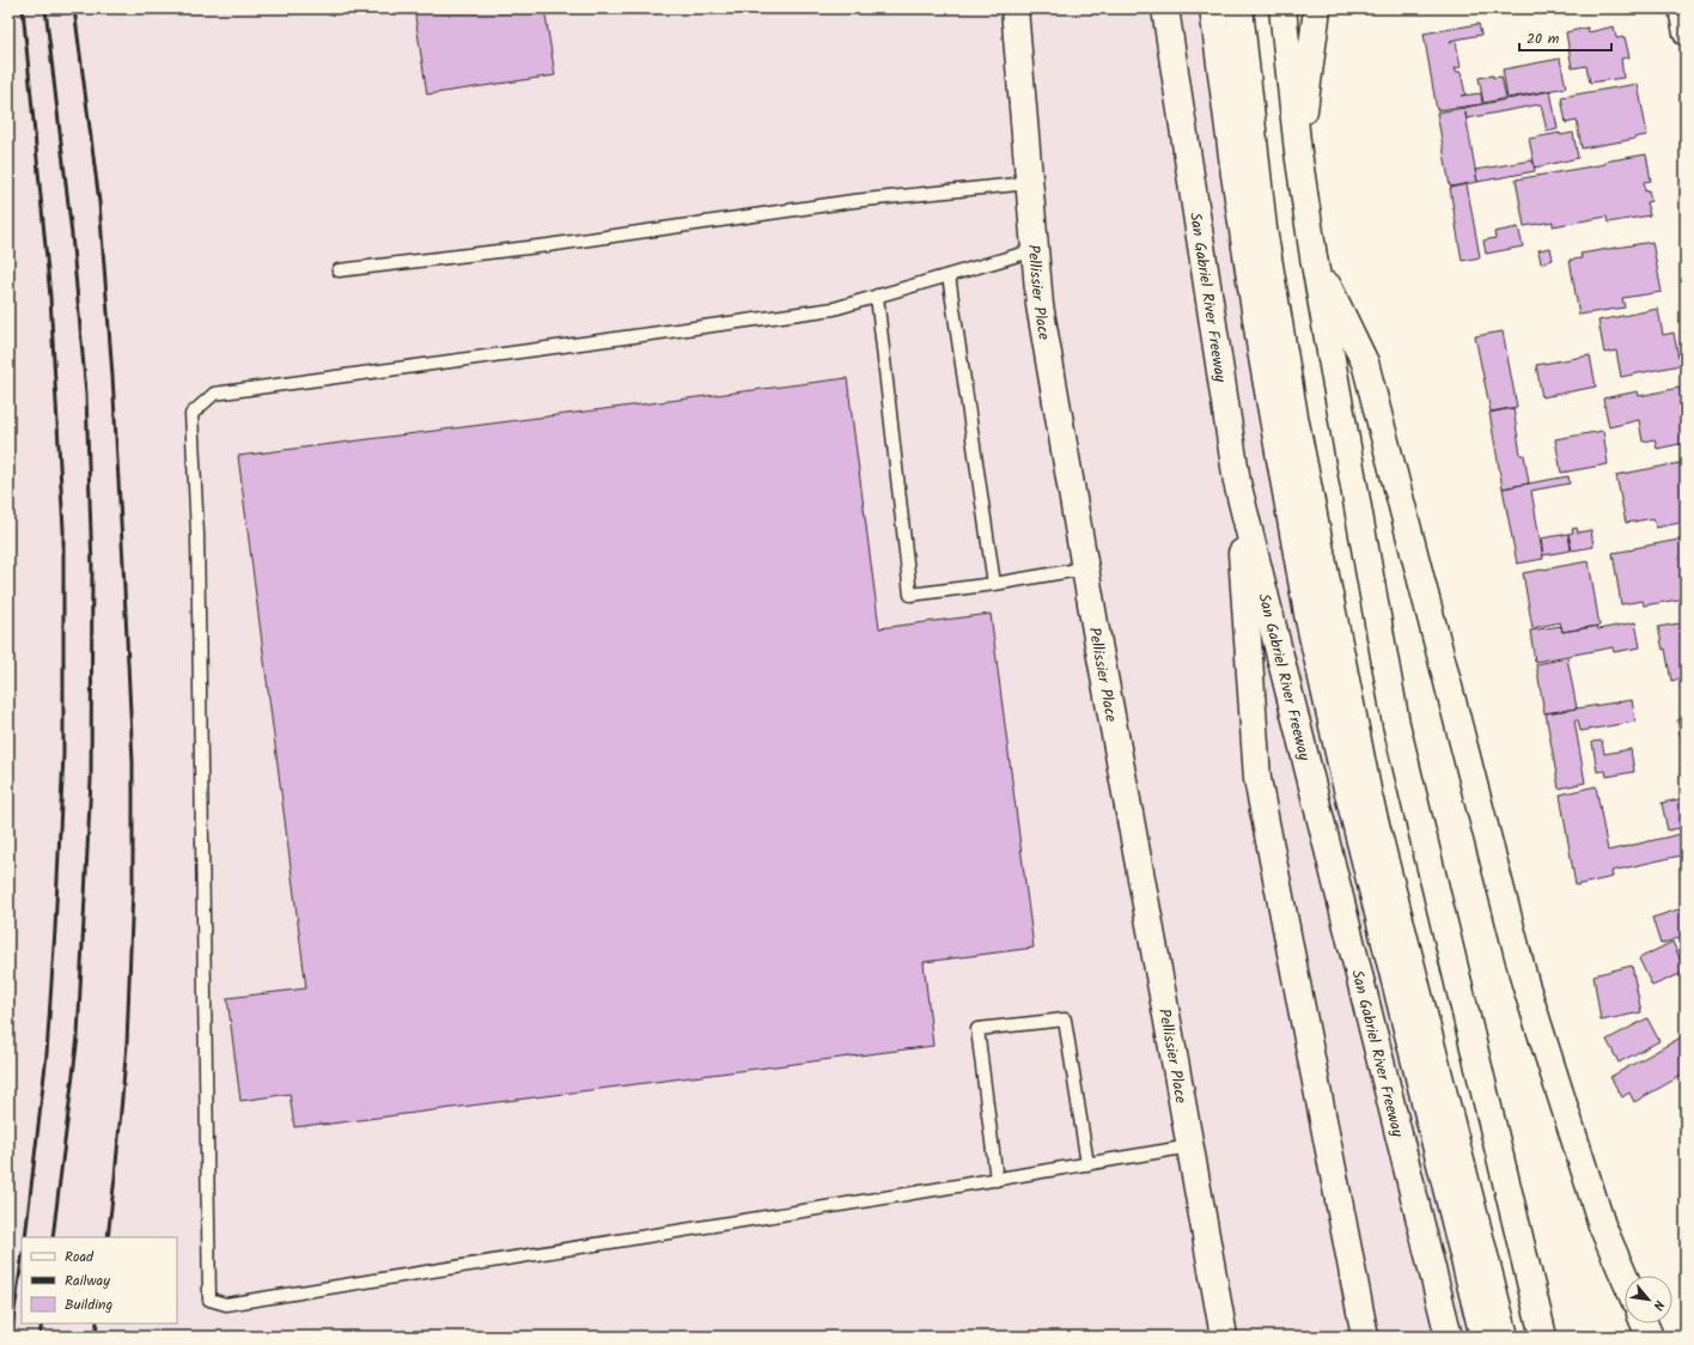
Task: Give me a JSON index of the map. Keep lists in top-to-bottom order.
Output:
{
  "streets": {
    "main road": ["Pellissier Place", "San Gabriel River Freeway"]
  },
  "legend": ["Road", "Railway", "Building"],
  "scale_bar": "20 m",
  "north": "bottom right"
}
